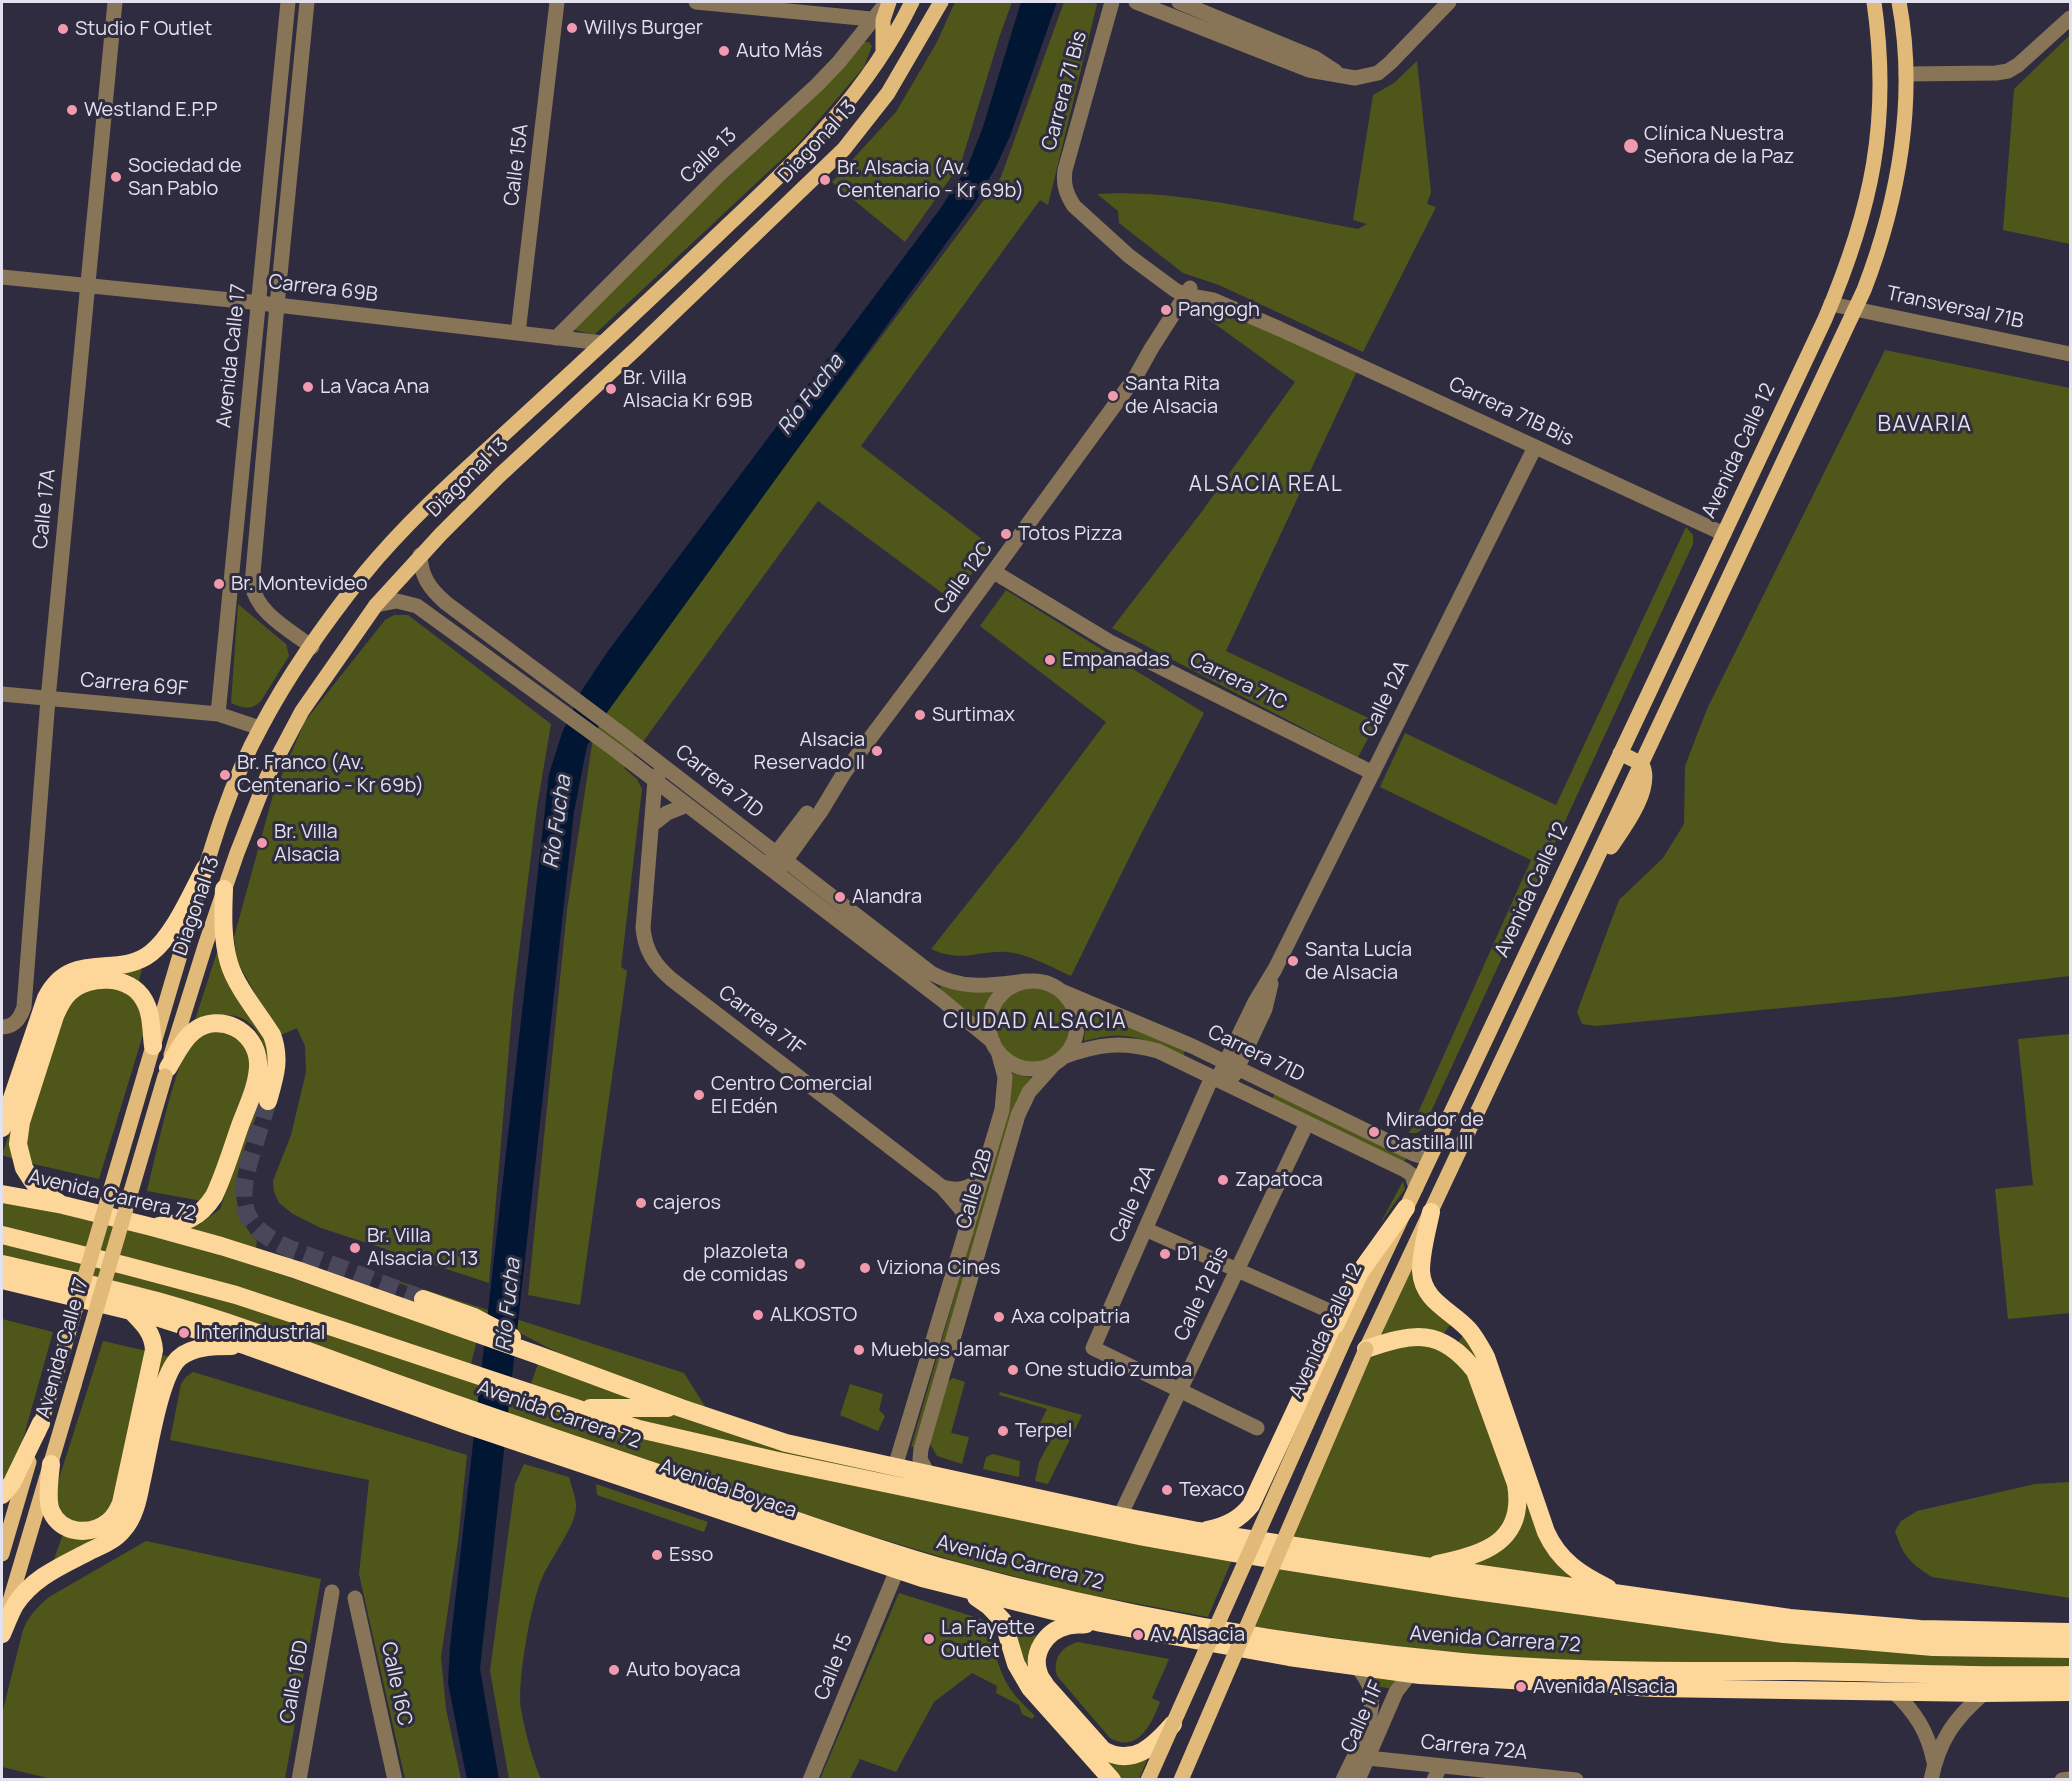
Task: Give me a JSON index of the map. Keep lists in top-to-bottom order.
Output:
{
  "streets": {
    "highway": ["Avenida Carrera 72", "Avenida Boyaca"],
    "main road": ["Diagonal 13", "Avenida Calle 17", "Avenida Calle 12"],
    "street": [
      "Carrera 71 Bis",
      "Calle 13",
      "Calle 15A",
      "Carrera 69B",
      "Transversal 71B",
      "Carrera 71B Bis",
      "Calle 17A",
      "Calle 12C",
      "Carrera 71C",
      "Carrera 69F",
      "Calle 12A",
      "Carrera 71D",
      "Carrera 71F",
      "Calle 12B",
      "Calle 12 Bis",
      "Calle 15",
      "Calle 16D",
      "Calle 16C",
      "Calle 11F",
      "Carrera 72A"
    ]
  },
  "crossings": [
    ["Carrera 71 Bis", "Carrera 71B Bis"],
    ["Diagonal 13", "Carrera 69B"],
    ["Diagonal 13", "Avenida Calle 17"],
    ["Diagonal 13", "Carrera 69F"],
    ["Diagonal 13", "Carrera 71D"],
    ["Calle 13", "Carrera 69B"],
    ["Calle 15A", "Carrera 69B"],
    ["Carrera 69B", "Avenida Calle 17"],
    ["Carrera 69B", "Calle 17A"],
    ["Transversal 71B", "Avenida Calle 12"],
    ["Avenida Calle 17", "Carrera 69F"],
    ["Carrera 71B Bis", "Avenida Calle 12"],
    ["Carrera 71B Bis", "Calle 12C"],
    ["Carrera 71B Bis", "Calle 12A"],
    ["Avenida Calle 12", "Carrera 71D"],
    ["Calle 17A", "Carrera 69F"],
    ["Calle 12C", "Carrera 71C"],
    ["Calle 12C", "Carrera 71D"],
    ["Carrera 71C", "Calle 12A"],
    ["Calle 12A", "Carrera 71D"],
    ["Calle 12A", "Calle 12 Bis"],
    ["Carrera 71D", "Calle 12B"],
    ["Carrera 71D", "Calle 12 Bis"],
    ["Carrera 71F", "Calle 12B"],
    ["Calle 12B", "Avenida Carrera 72"],
    ["Avenida Carrera 72", "Calle 12 Bis"],
    ["Avenida Carrera 72", "Avenida Boyaca"],
    ["Avenida Carrera 72", "Calle 15"],
    ["Avenida Carrera 72", "Calle 11F"],
    ["Calle 11F", "Carrera 72A"]
  ],
  "districts": ["BAVARIA", "ALSACIA REAL", "CIUDAD ALSACIA"],
  "water": ["Río Fucha"],
  "places": [
    "Willys Burger",
    "Studio F Outlet",
    "Auto Más",
    "Westland E.P.P",
    "Clínica Nuestra Señora de la Paz",
    "Sociedad de San Pablo",
    "Br. Alsacia (Av. Centenario - Kr 69b)",
    "Pangogh",
    "La Vaca Ana",
    "Br. Villa Alsacia Kr 69B",
    "Santa Rita de Alsacia",
    "Totos Pizza",
    "Br. Montevideo",
    "Empanadas",
    "Surtimax",
    "Alsacia Reservado II",
    "Br. Franco (Av. Centenario - Kr 69b)",
    "Br. Villa Alsacia",
    "Alandra",
    "Santa Lucía de Alsacia",
    "Centro Comercial El Edén",
    "Mirador de Castilla III",
    "Zapatoca",
    "cajeros",
    "Br. Villa Alsacia Cl 13",
    "D1",
    "plazoleta de comidas",
    "Viziona Cines",
    "ALKOSTO",
    "Axa colpatria",
    "Interindustrial",
    "Muebles Jamar",
    "One studio zumba",
    "Terpel",
    "Texaco",
    "Esso",
    "Av. Alsacia",
    "La Fayette Outlet",
    "Auto boyaca",
    "Avenida Alsacia"
  ]
}
